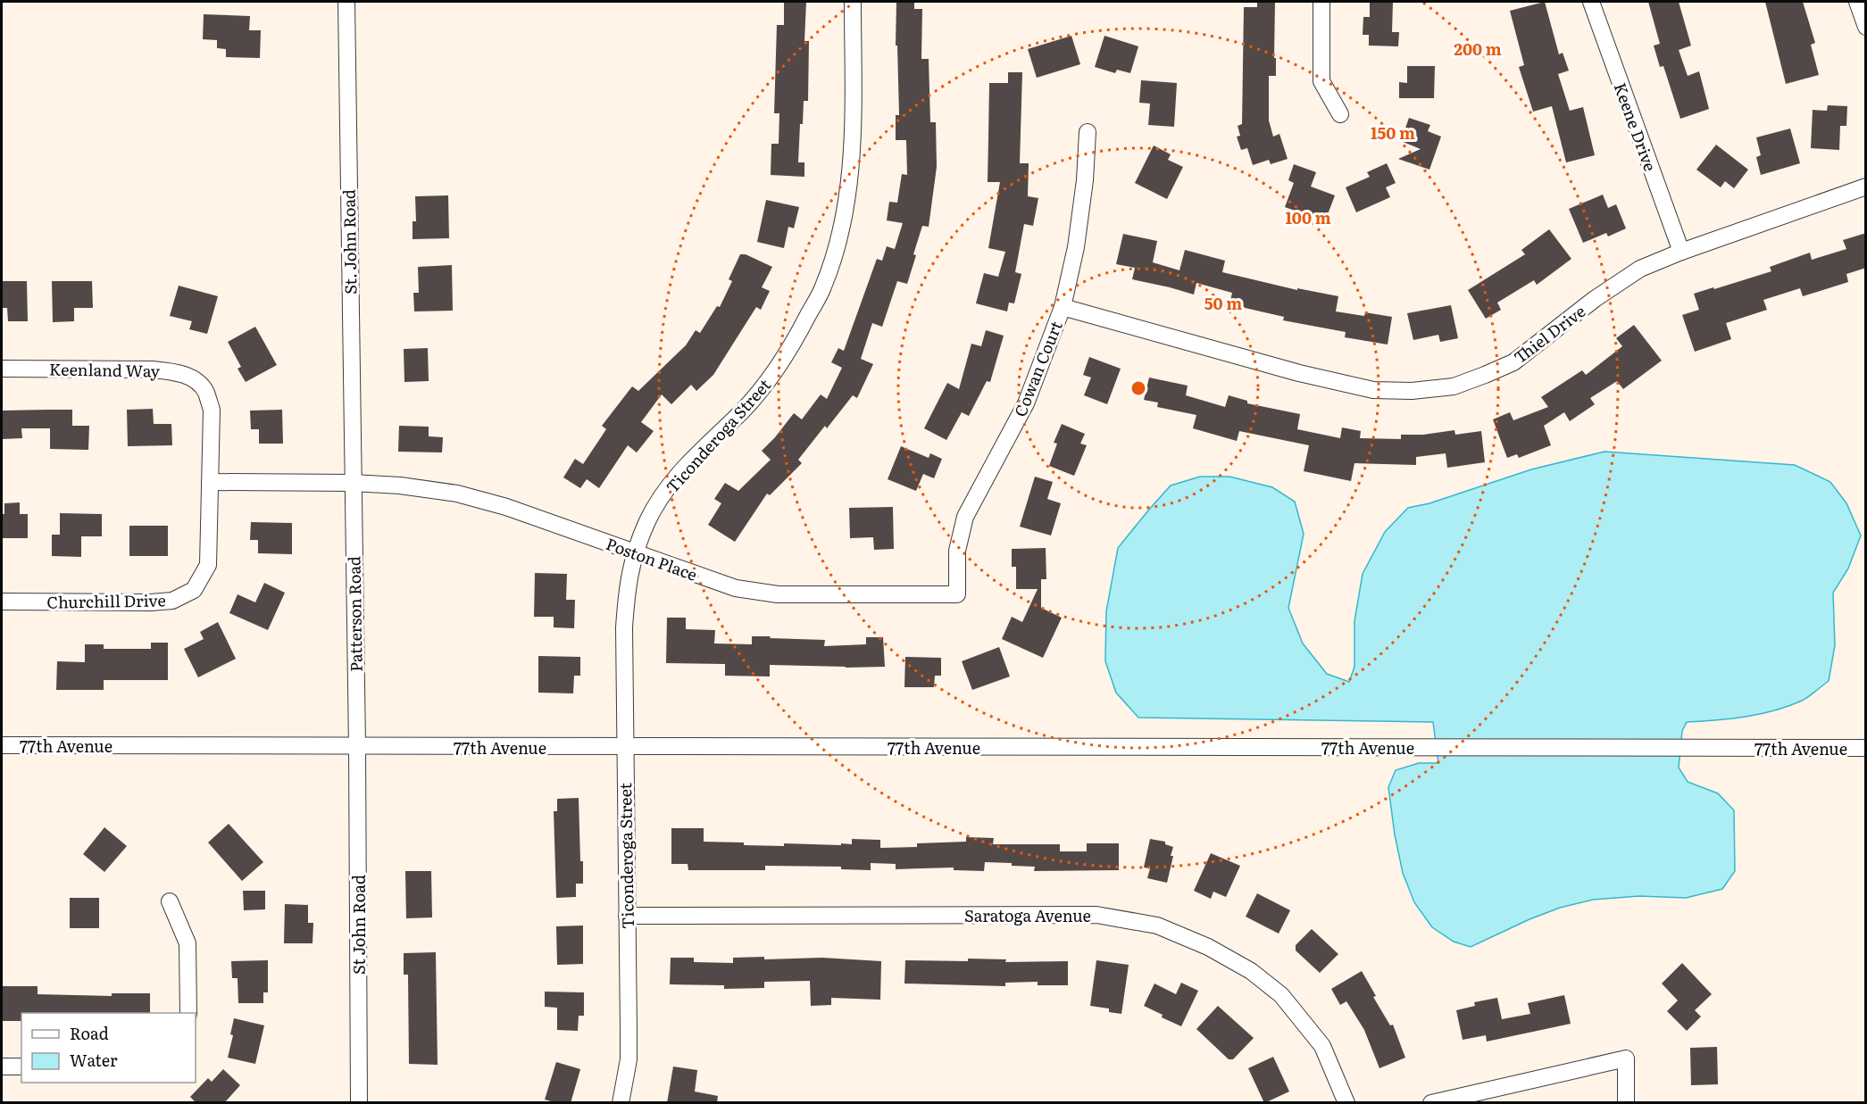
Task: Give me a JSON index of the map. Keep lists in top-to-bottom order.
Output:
{
  "streets": {
    "street": [
      "Keene Drive",
      "St. John Road",
      "Thiel Drive",
      "Cowan Court",
      "Keenland Way",
      "Ticonderoga Street",
      "Poston Place",
      "Churchill Drive",
      "Patterson Road",
      "77th Avenue",
      "Saratoga Avenue",
      "St John Road"
    ]
  },
  "crossings": [
    ["Keene Drive", "Thiel Drive"],
    ["St. John Road", "Poston Place"],
    ["St. John Road", "Patterson Road"],
    ["Thiel Drive", "Cowan Court"],
    ["Cowan Court", "Poston Place"],
    ["Keenland Way", "Poston Place"],
    ["Keenland Way", "Churchill Drive"],
    ["Ticonderoga Street", "Poston Place"],
    ["Ticonderoga Street", "77th Avenue"],
    ["Ticonderoga Street", "Saratoga Avenue"],
    ["Poston Place", "Churchill Drive"],
    ["Poston Place", "Patterson Road"],
    ["Patterson Road", "77th Avenue"],
    ["Patterson Road", "St John Road"],
    ["77th Avenue", "St John Road"]
  ],
  "legend": ["Road", "Water"],
  "rings": [
    "200 m",
    "150 m",
    "100 m",
    "50 m"
  ]
}
